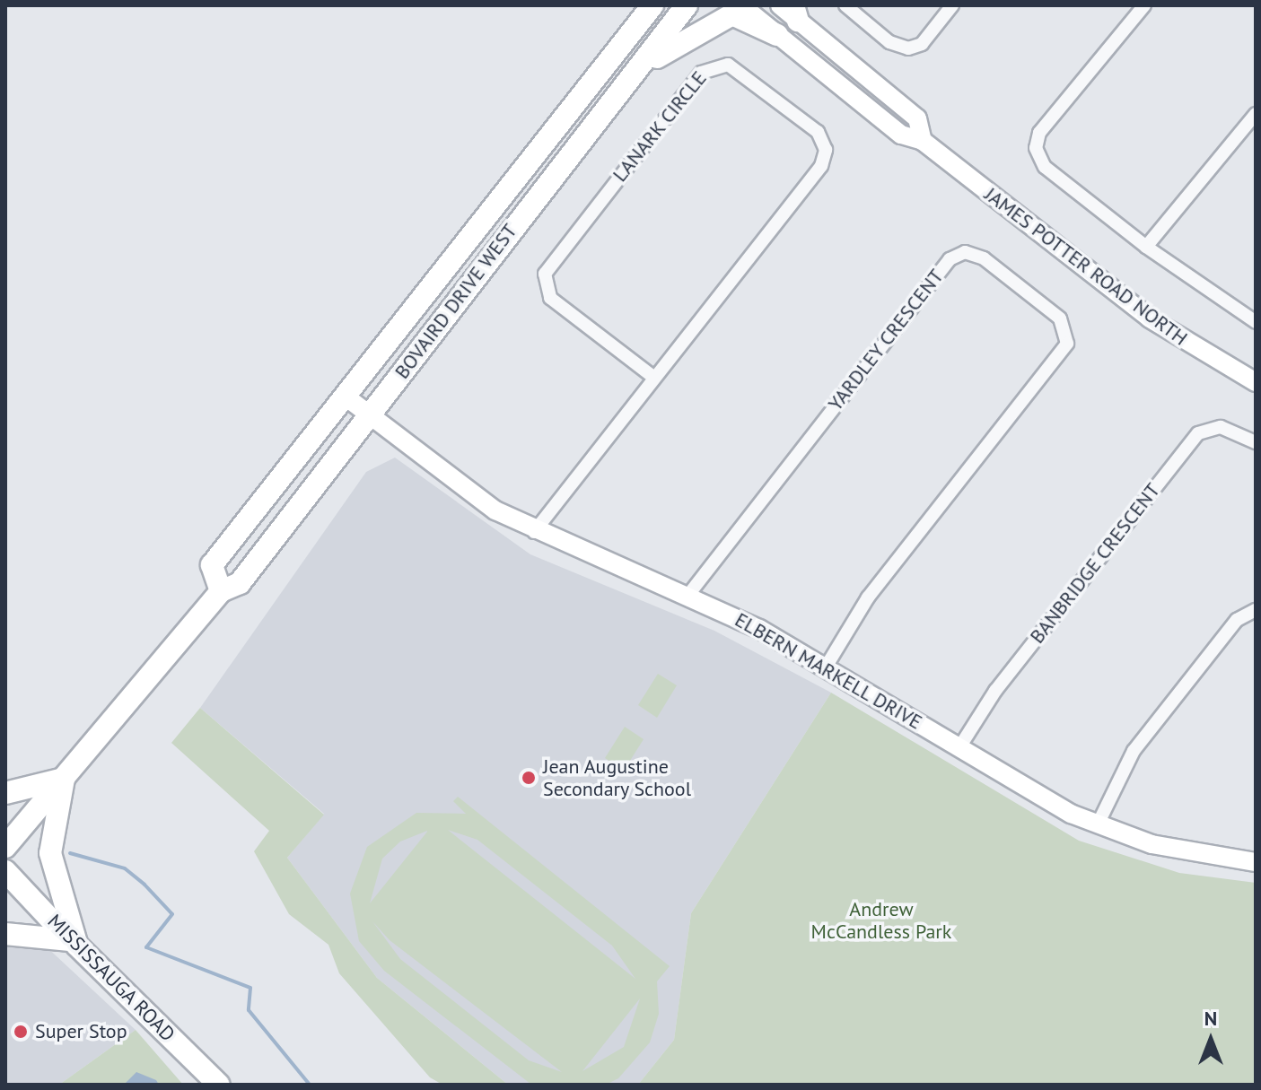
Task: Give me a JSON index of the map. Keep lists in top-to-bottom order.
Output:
{
  "streets": {
    "main road": ["BOVAIRD DRIVE WEST", "MISSISSAUGA ROAD"],
    "street": [
      "LANARK CIRCLE",
      "JAMES POTTER ROAD NORTH",
      "YARDLEY CRESCENT",
      "BANBRIDGE CRESCENT",
      "ELBERN MARKELL DRIVE"
    ]
  },
  "crossings": [
    ["LANARK CIRCLE", "ELBERN MARKELL DRIVE"],
    ["BOVAIRD DRIVE WEST", "ELBERN MARKELL DRIVE"],
    ["YARDLEY CRESCENT", "ELBERN MARKELL DRIVE"],
    ["BANBRIDGE CRESCENT", "ELBERN MARKELL DRIVE"]
  ],
  "parks": ["Andrew McCandless Park"],
  "places": ["Jean Augustine Secondary School", "Super Stop"],
  "north": "top"
}
